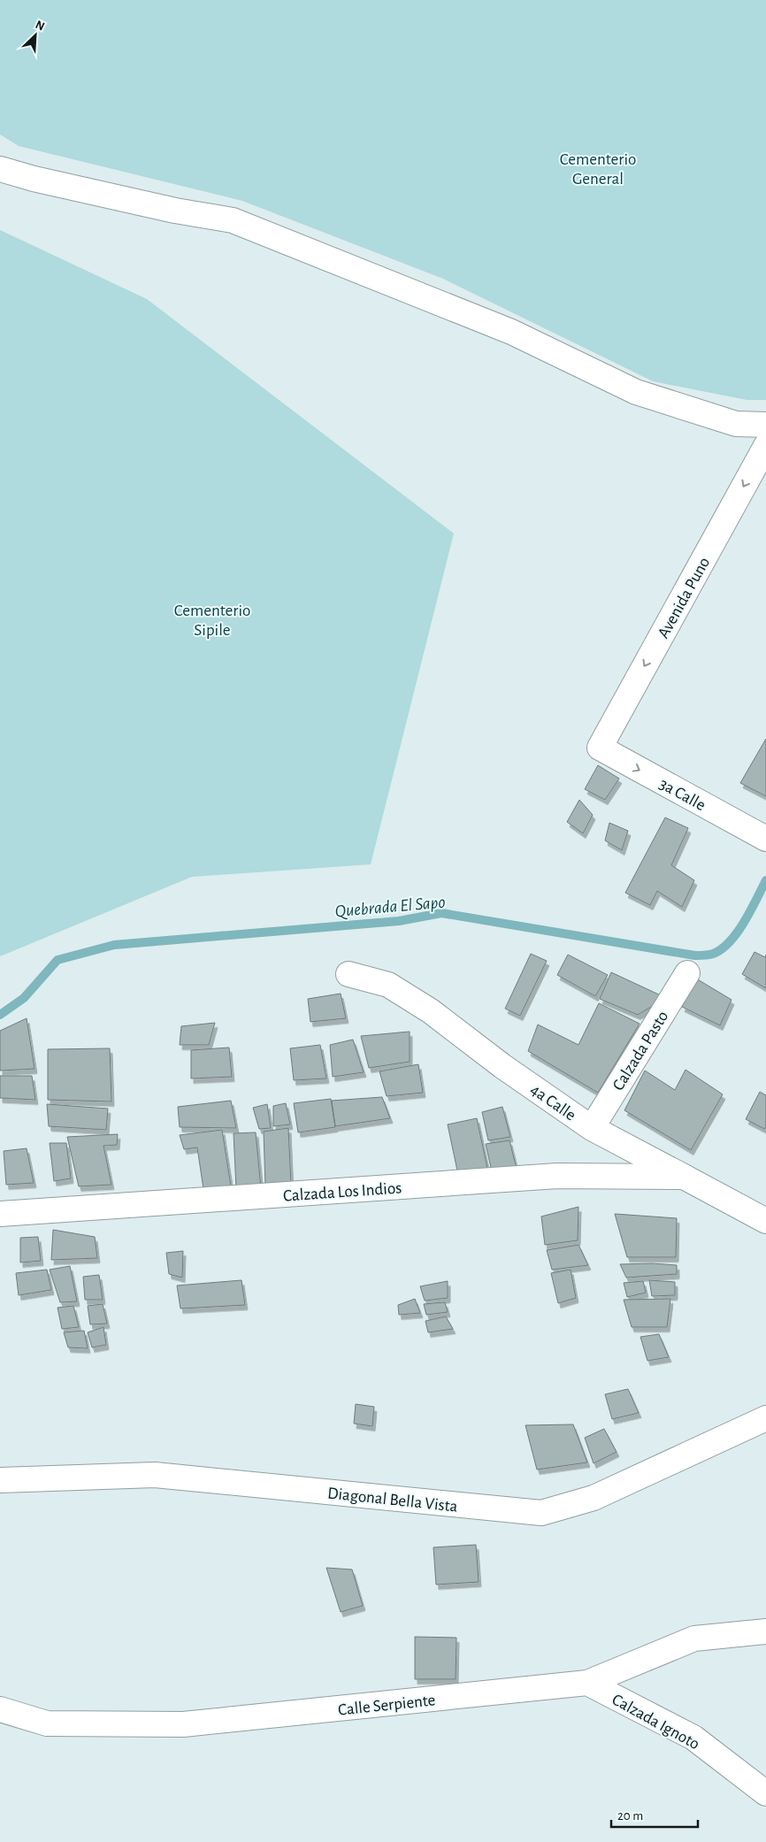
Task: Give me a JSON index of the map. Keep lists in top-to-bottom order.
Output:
{
  "streets": {
    "street": [
      "Avenida Puno",
      "3a Calle",
      "Calzada Pasto",
      "4a Calle",
      "Calzada Los Indios",
      "Diagonal Bella Vista",
      "Calle Serpiente",
      "Calzada Ignoto"
    ]
  },
  "crossings": [
    ["Avenida Puno", "3a Calle"],
    ["Calzada Pasto", "4a Calle"],
    ["4a Calle", "Calzada Los Indios"],
    ["Calle Serpiente", "Calzada Ignoto"]
  ],
  "one_way": ["Avenida Puno", "3a Calle"],
  "water": ["Quebrada El Sapo"],
  "parks": ["Cementerio General", "Cementerio Sipile"],
  "scale_bar": "20 m",
  "north": "top right"
}
